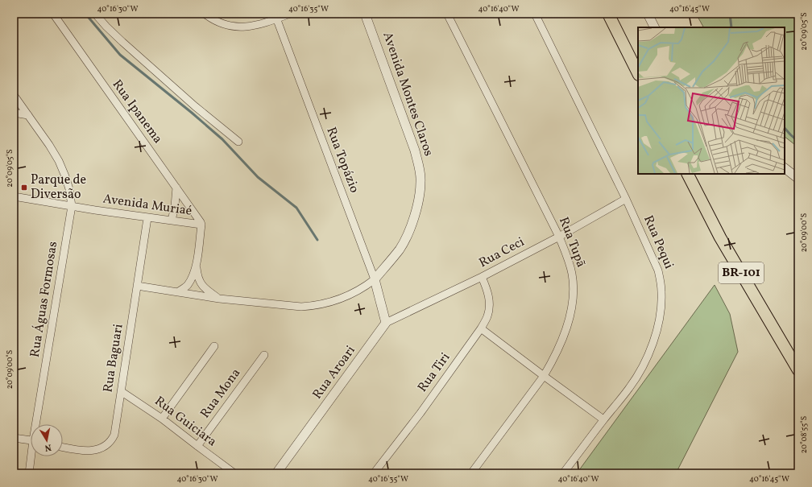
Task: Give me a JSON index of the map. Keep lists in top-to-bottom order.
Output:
{
  "streets": {
    "main road": ["BR-101"],
    "street": [
      "Avenida Montes Claros",
      "Rua Ipanema",
      "Rua Topázio",
      "Avenida Muriaé",
      "Rua Tupã",
      "Rua Pequi",
      "Rua Ceci",
      "Rua Águas Formosas",
      "Rua Baguari",
      "Rua Aroari",
      "Rua Tiri",
      "Rua Mona",
      "Rua Guiciara"
    ]
  },
  "crossings": [
    ["Avenida Montes Claros", "Rua Topázio"],
    ["Rua Ipanema", "Avenida Muriaé"],
    ["Avenida Muriaé", "Rua Águas Formosas"],
    ["Avenida Muriaé", "Rua Baguari"],
    ["Rua Tupã", "Rua Ceci"],
    ["Rua Pequi", "Rua Ceci"],
    ["Rua Ceci", "Rua Aroari"],
    ["Rua Ceci", "Rua Tiri"],
    ["Rua Baguari", "Rua Guiciara"],
    ["Rua Mona", "Rua Guiciara"]
  ],
  "places": {
    "transit": ["Parque de Diversão"]
  },
  "north": "bottom",
  "coordinates": [
    "40°16'30\"W",
    "40°16'35\"W",
    "40°16'40\"W",
    "40°16'45\"W",
    "20°09'05\"S",
    "20°09'00\"S",
    "20°08'55\"S"
  ]
}
